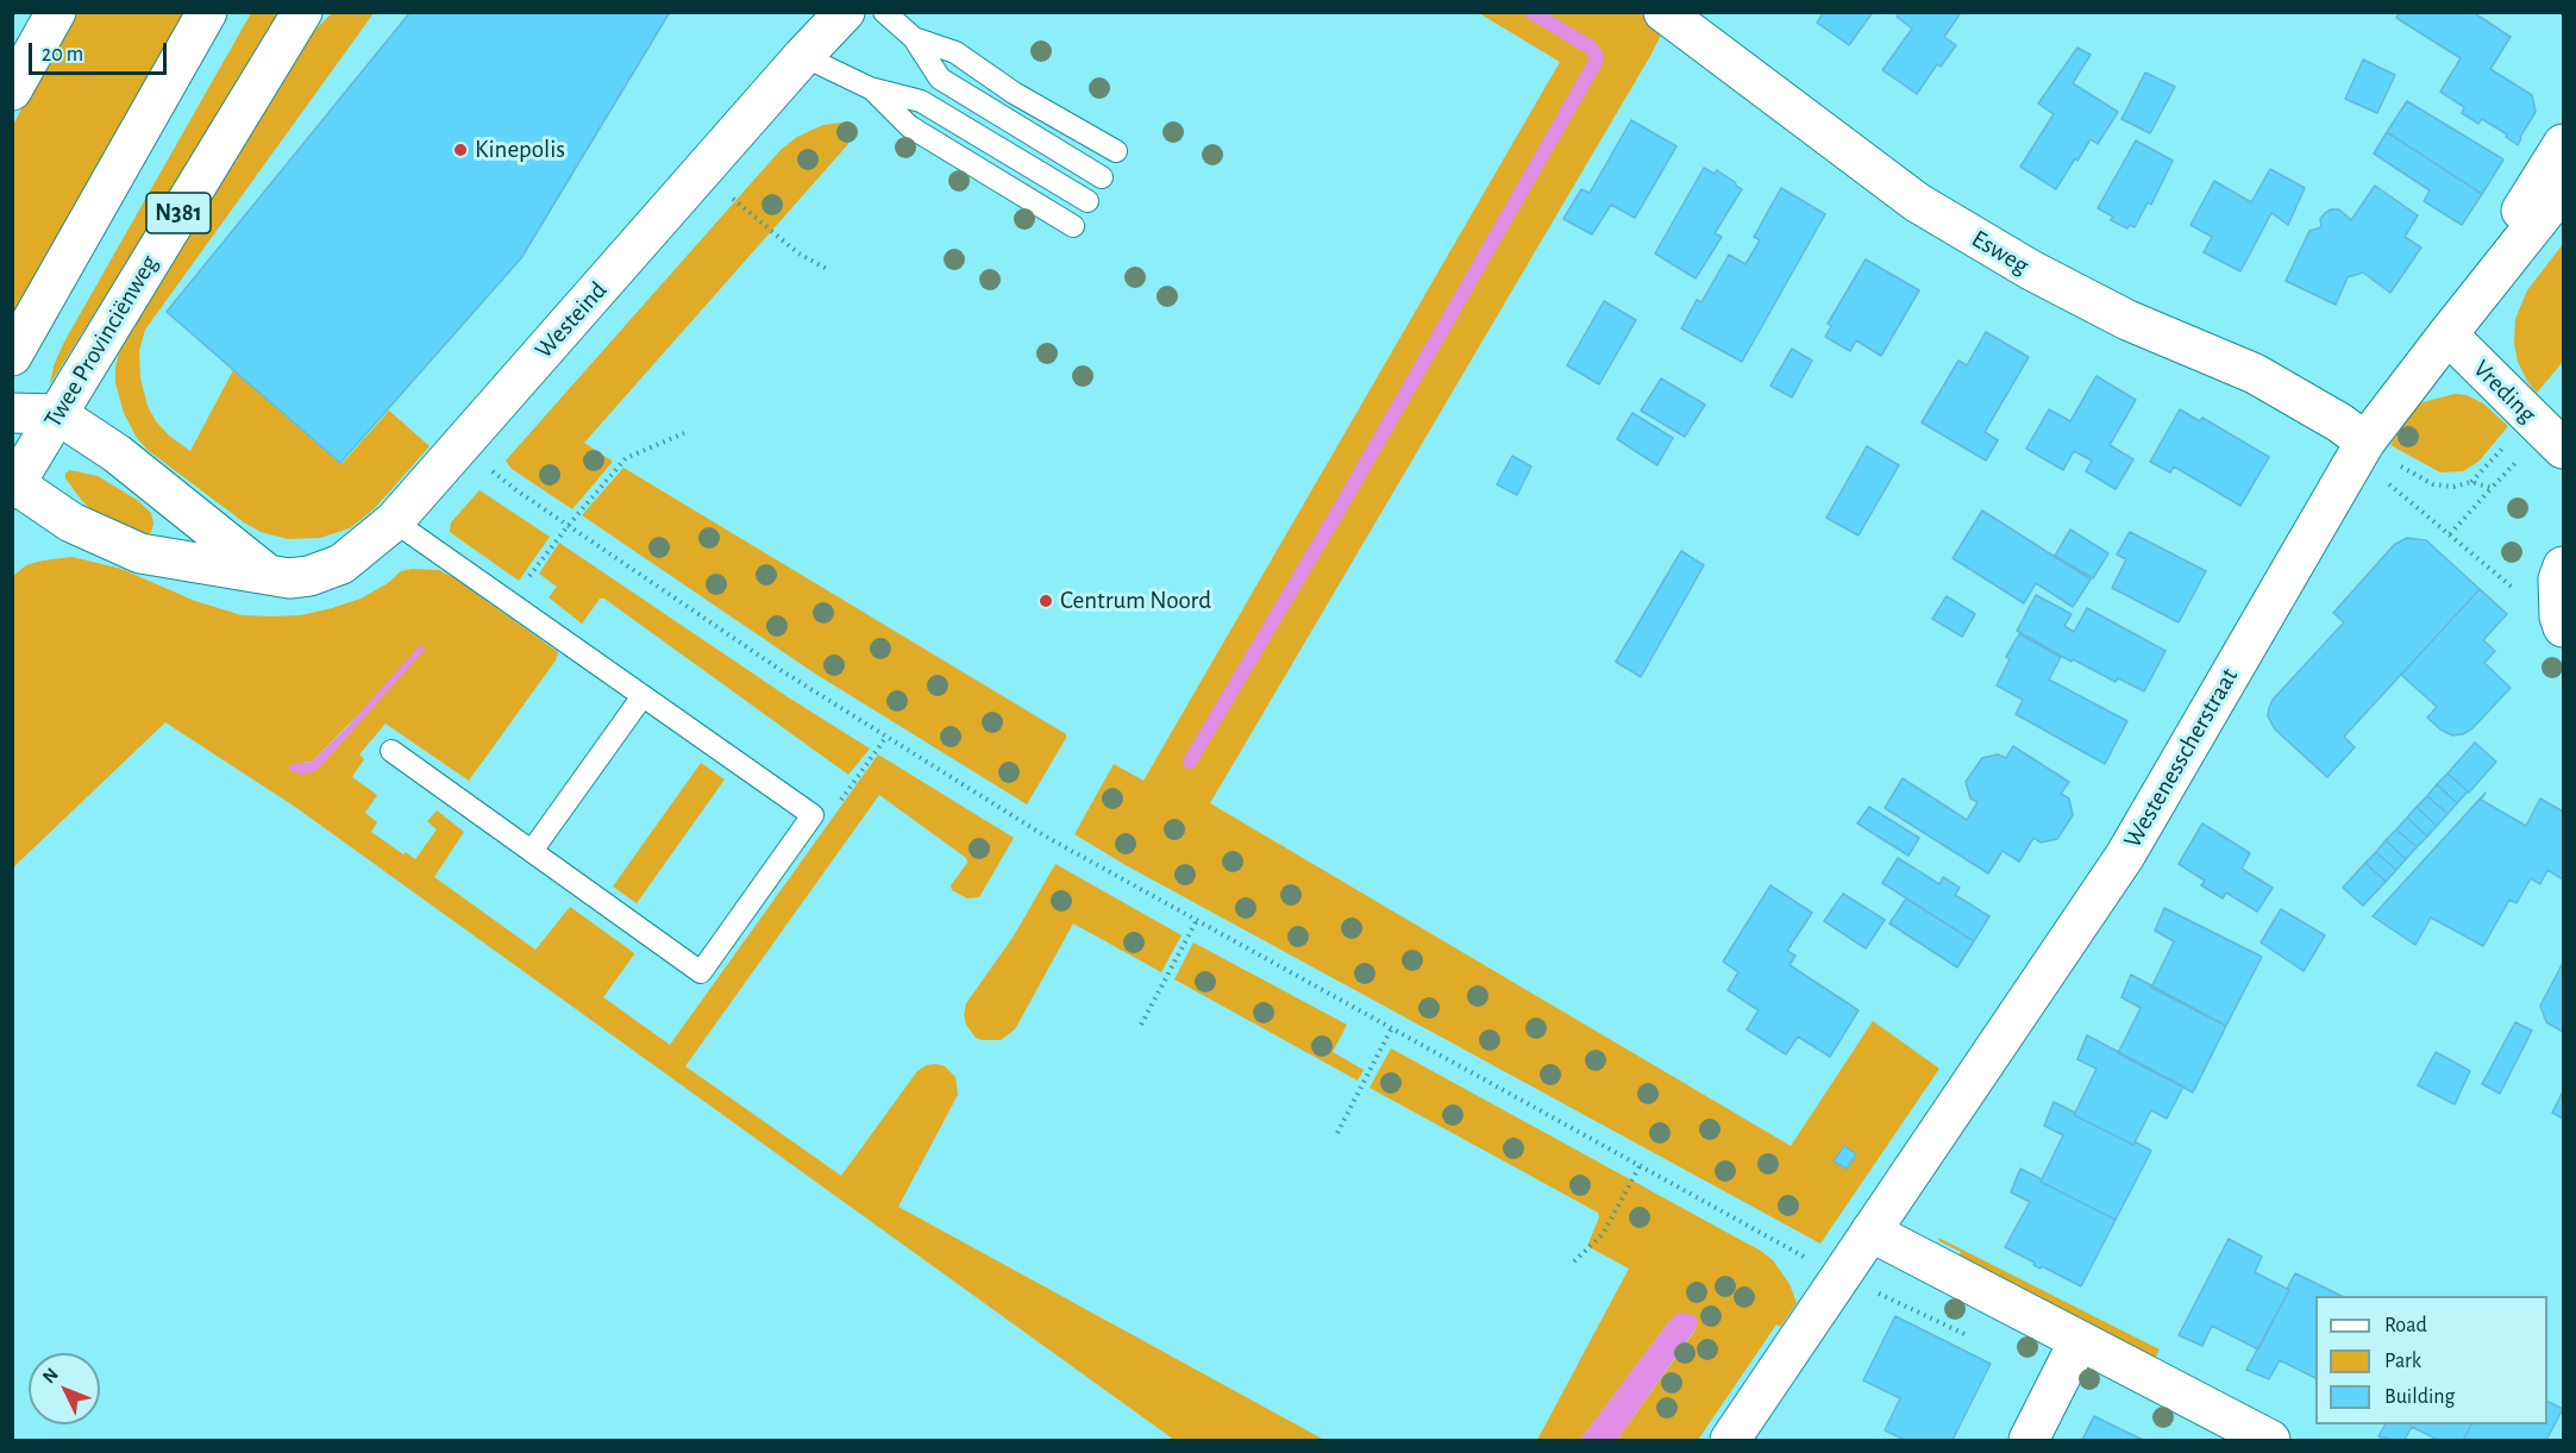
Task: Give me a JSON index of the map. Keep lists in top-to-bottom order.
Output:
{
  "streets": {
    "street": [
      "N381",
      "Esweg",
      "Westeind",
      "Twee Provinciënweg",
      "Vreding",
      "Westenesscherstraat"
    ]
  },
  "crossings": [
    ["Esweg", "Westenesscherstraat"],
    ["Westeind", "Twee Provinciënweg"],
    ["Vreding", "Westenesscherstraat"]
  ],
  "places": ["Kinepolis", "Centrum Noord"],
  "legend": ["Road", "Park", "Building"],
  "scale_bar": "20 m",
  "north": "top left"
}
